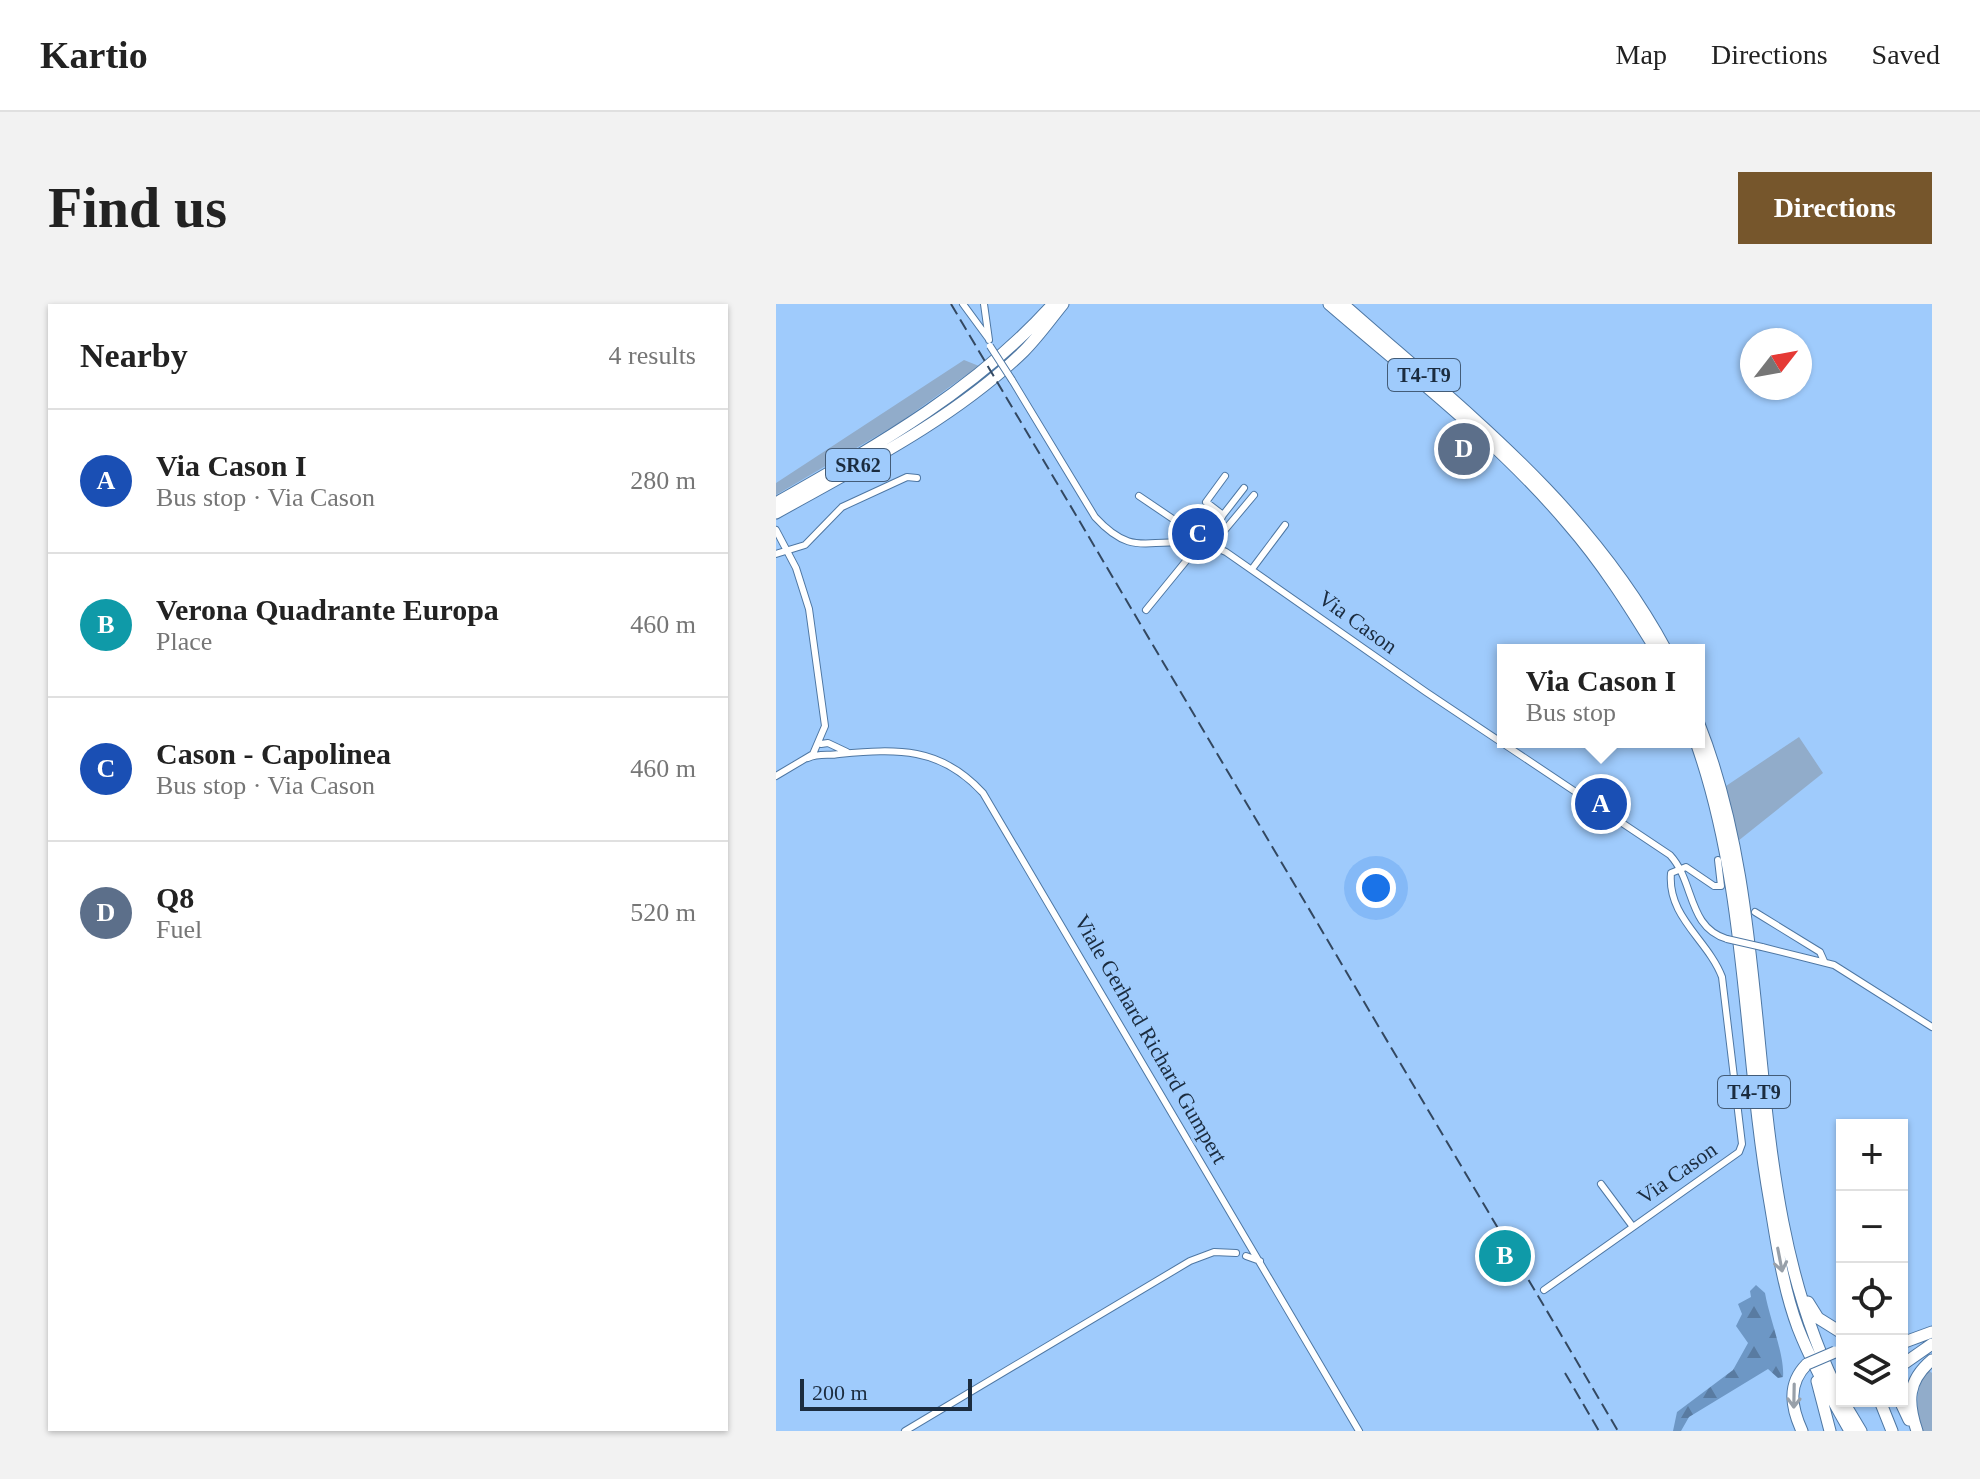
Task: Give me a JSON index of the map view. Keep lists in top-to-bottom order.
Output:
{
  "streets": {
    "highway": ["T4-T9", "SR62"],
    "street": ["Via Cason", "Viale Gerhard Richard Gumpert"]
  },
  "scale_bar": "200 m",
  "north": "top right",
  "page": {
    "header": "Kartio",
    "nav": ["Map", "Directions", "Saved"],
    "buttons": "Directions",
    "title": "Find us",
    "heading": ["Nearby", "4 results"],
    "list": [
      {
        "mark": "A",
        "name": "Via Cason I",
        "note": "Bus stop · Via Cason",
        "value": "280 m"
      },
      {
        "mark": "B",
        "name": "Verona Quadrante Europa",
        "note": "Place",
        "value": "460 m"
      },
      {
        "mark": "C",
        "name": "Cason - Capolinea",
        "note": "Bus stop · Via Cason",
        "value": "460 m"
      },
      {
        "mark": "D",
        "name": "Q8",
        "note": "Fuel",
        "value": "520 m"
      }
    ],
    "pins": [
      "D",
      "C",
      "A",
      "B"
    ],
    "popup": ["Via Cason I", "Bus stop"],
    "map_buttons": ["+", "−"],
    "scale": "200 m"
  }
}
